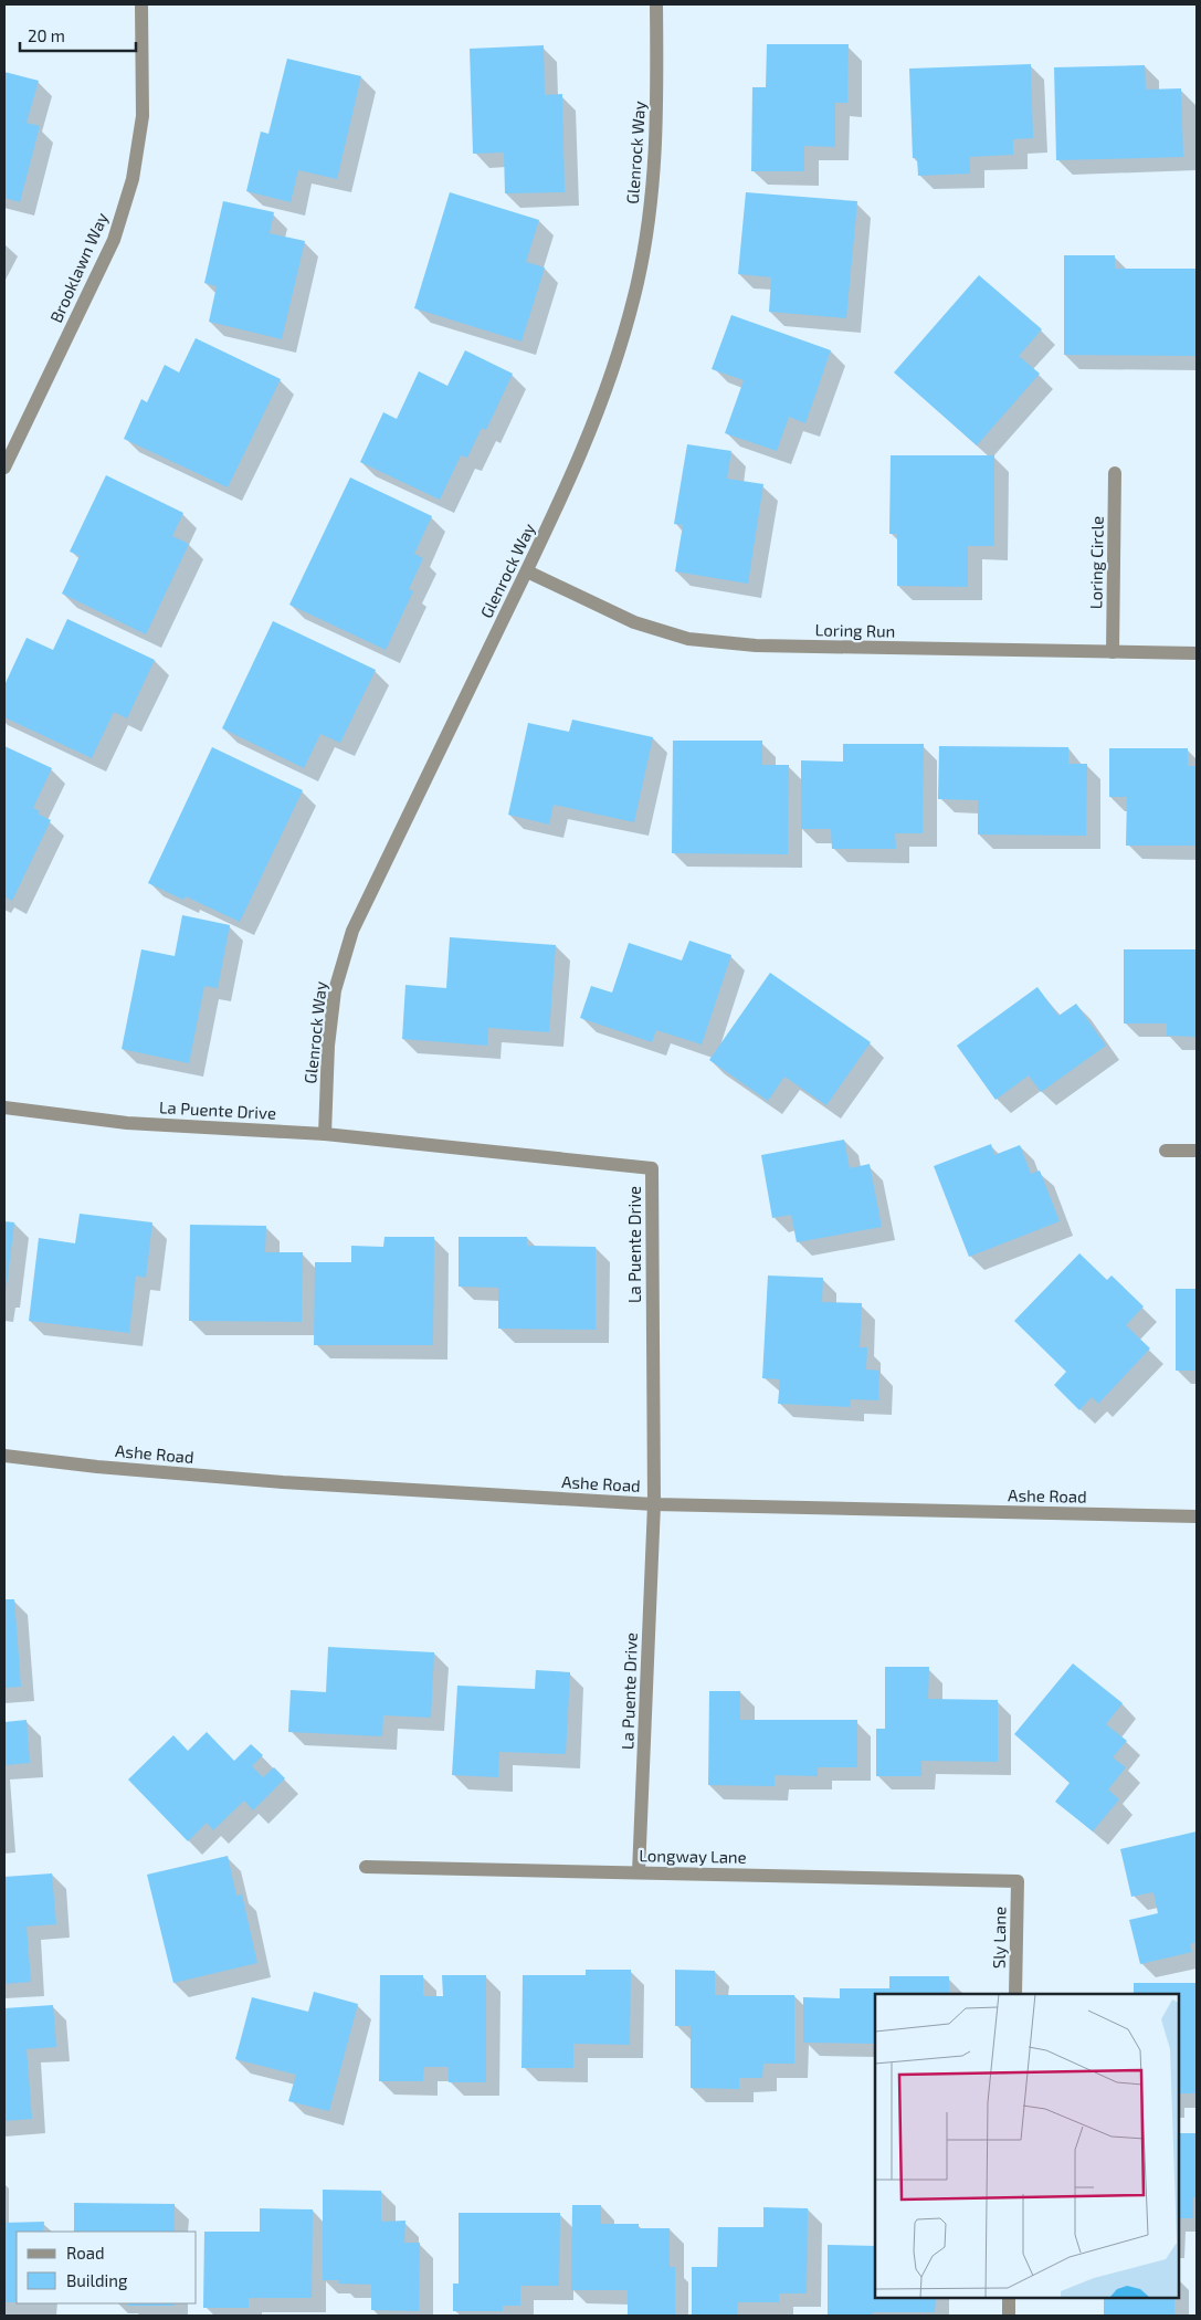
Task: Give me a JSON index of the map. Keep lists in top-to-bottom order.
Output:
{
  "streets": {
    "street": [
      "Glenrock Way",
      "Brooklawn Way",
      "Loring Circle",
      "Loring Run",
      "La Puente Drive",
      "Ashe Road",
      "Longway Lane",
      "Sly Lane"
    ]
  },
  "crossings": [
    ["Glenrock Way", "Loring Run"],
    ["Glenrock Way", "La Puente Drive"],
    ["Loring Circle", "Loring Run"],
    ["La Puente Drive", "Ashe Road"],
    ["La Puente Drive", "Longway Lane"],
    ["Longway Lane", "Sly Lane"]
  ],
  "legend": ["Road", "Building"],
  "scale_bar": "20 m"
}
